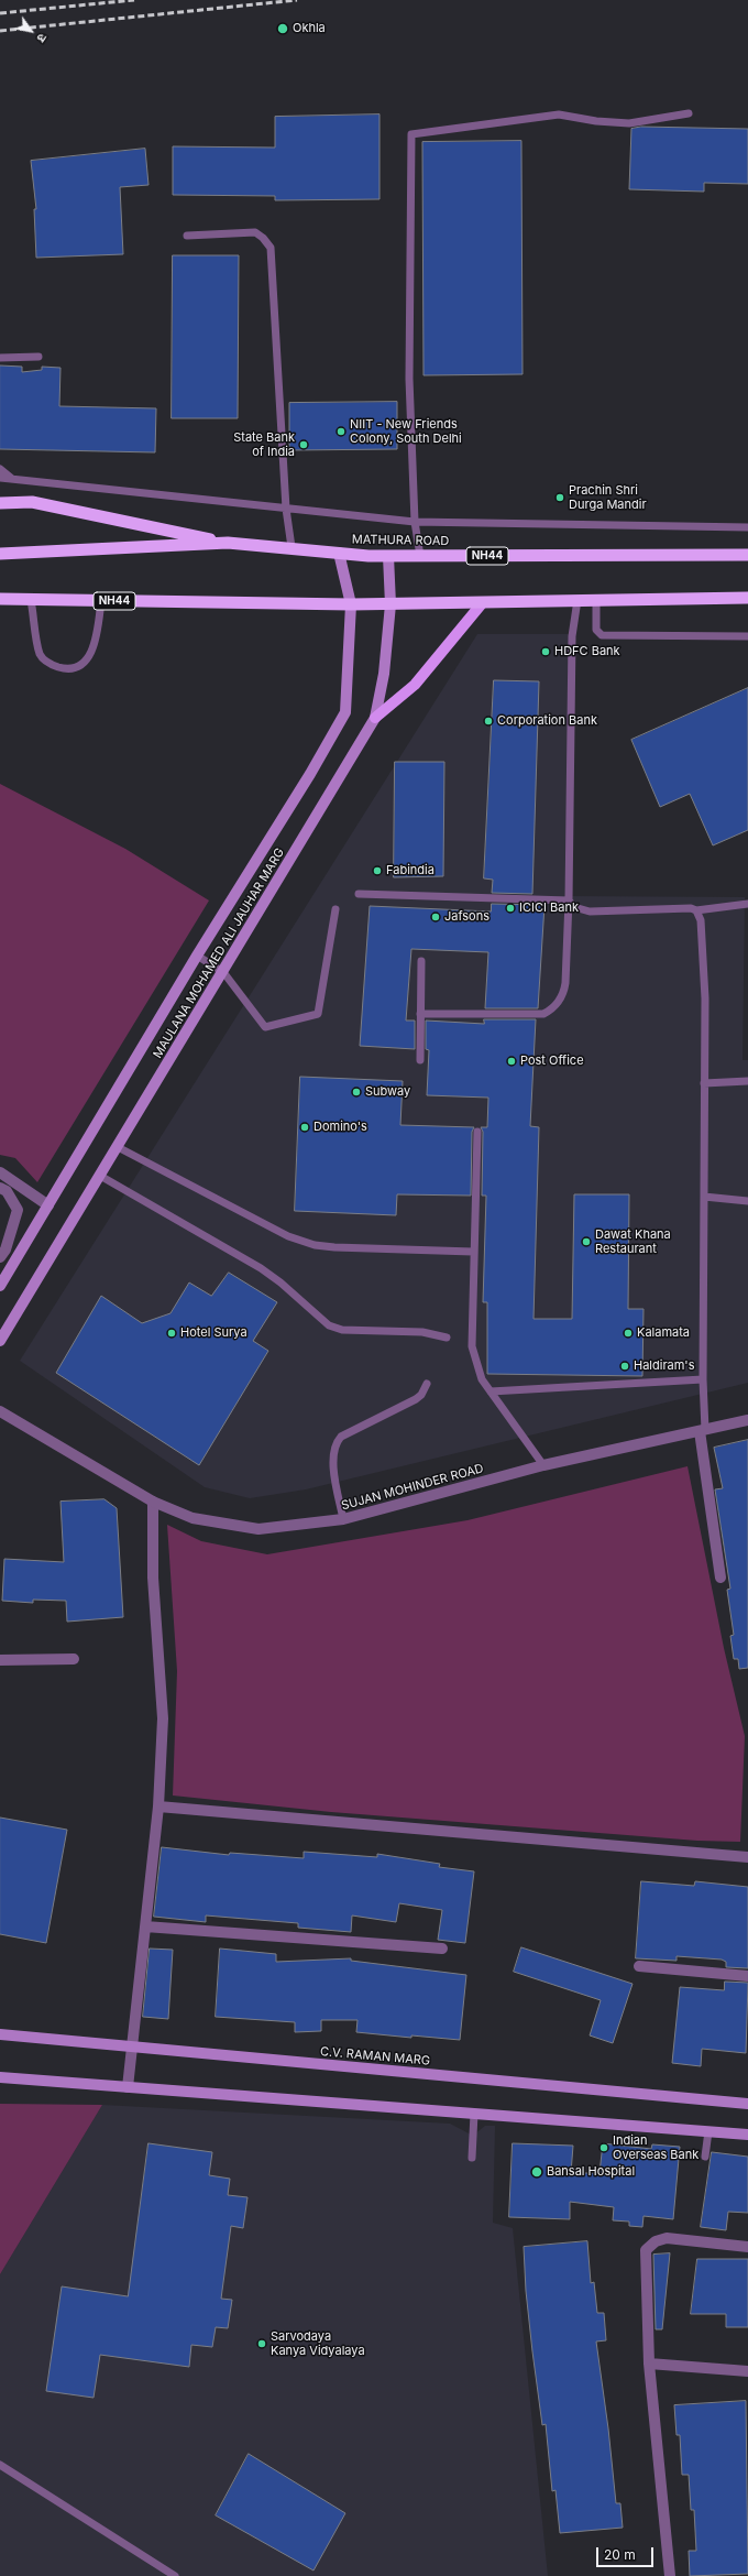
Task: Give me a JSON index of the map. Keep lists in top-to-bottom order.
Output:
{
  "streets": {
    "highway": ["MATHURA ROAD", "NH44"],
    "main road": ["MAULANA MOHAMED ALI JAUHAR MARG", "C.V. RAMAN MARG"],
    "street": ["SUJAN MOHINDER ROAD"]
  },
  "crossings": [
    ["MATHURA ROAD", "MAULANA MOHAMED ALI JAUHAR MARG"],
    ["NH44", "MAULANA MOHAMED ALI JAUHAR MARG"]
  ],
  "places": [
    "Okhla",
    "NIIT - New Friends Colony, South Delhi",
    "State Bank of India",
    "Prachin Shri Durga Mandir",
    "HDFC Bank",
    "Corporation Bank",
    "Fabindia",
    "ICICI Bank",
    "Jafsons",
    "Post Office",
    "Subway",
    "Domino's",
    "Dawat Khana Restaurant",
    "Hotel Surya",
    "Kalamata",
    "Haldiram's",
    "Indian Overseas Bank",
    "Bansal Hospital",
    "Sarvodaya Kanya Vidyalaya"
  ],
  "scale_bar": "20 m",
  "north": "bottom right"
}
